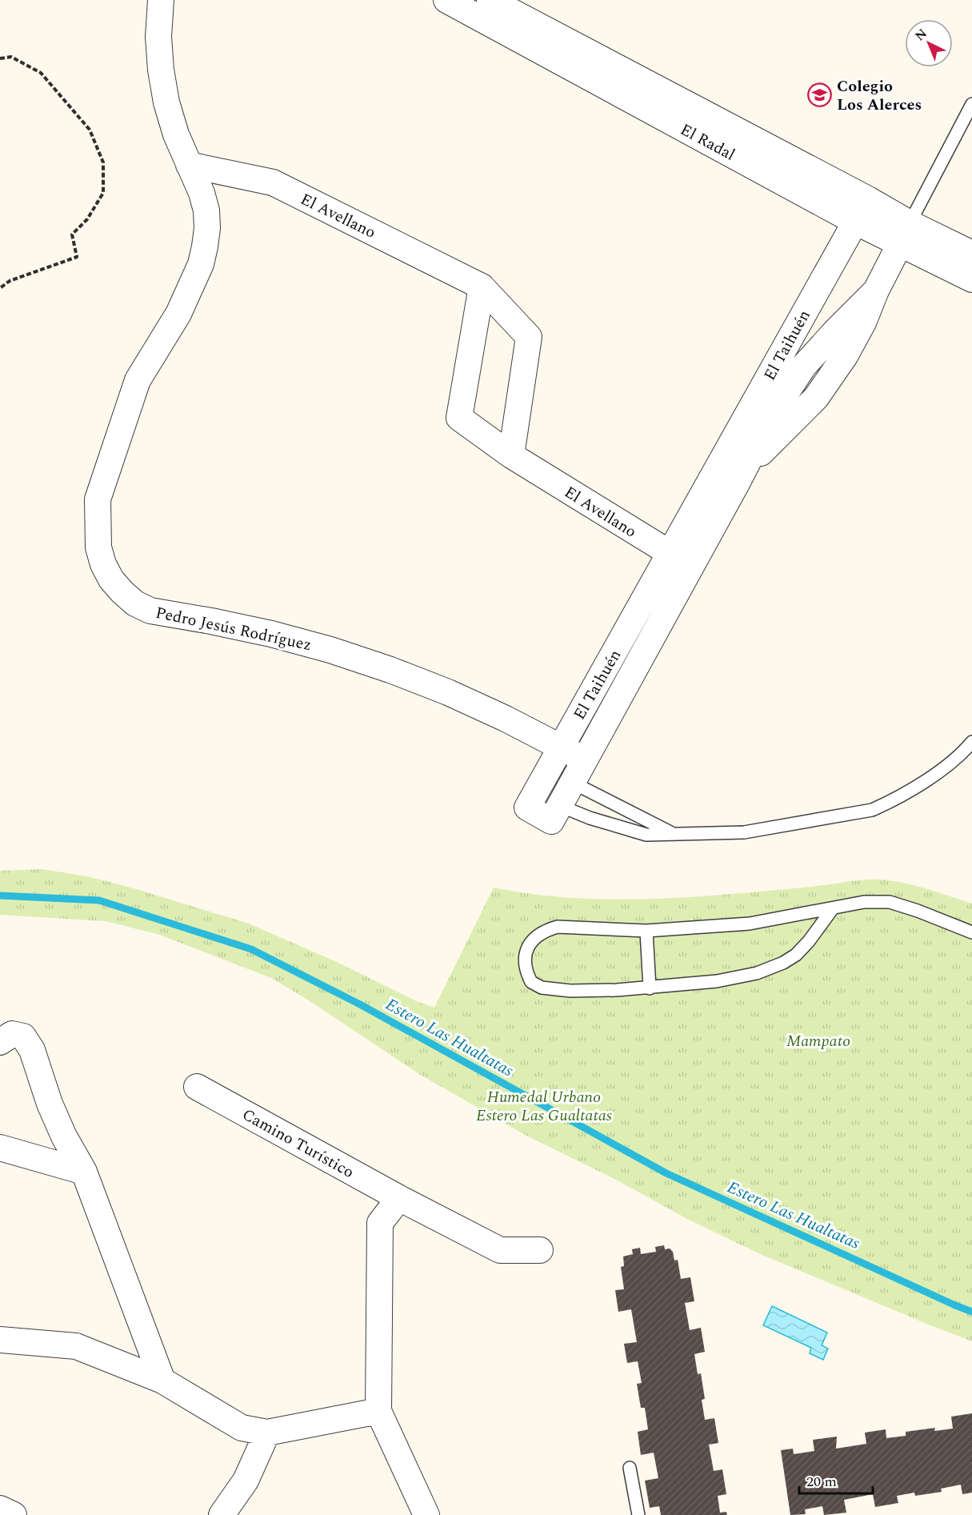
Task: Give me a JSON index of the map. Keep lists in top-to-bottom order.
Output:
{
  "streets": {
    "street": [
      "El Radal",
      "El Avellano",
      "El Taihuén",
      "Pedro Jesús Rodríguez",
      "Camino Turístico"
    ]
  },
  "crossings": [
    ["El Radal", "El Taihuén"],
    ["El Avellano", "El Taihuén"],
    ["El Avellano", "Pedro Jesús Rodríguez"],
    ["El Taihuén", "Pedro Jesús Rodríguez"]
  ],
  "water": ["Estero Las Hualtatas"],
  "parks": ["Mampato", "Humedal Urbano Estero Las Gualtatas"],
  "places": {
    "school or university": ["Colegio Los Alerces"]
  },
  "scale_bar": "20 m",
  "north": "top left"
}
